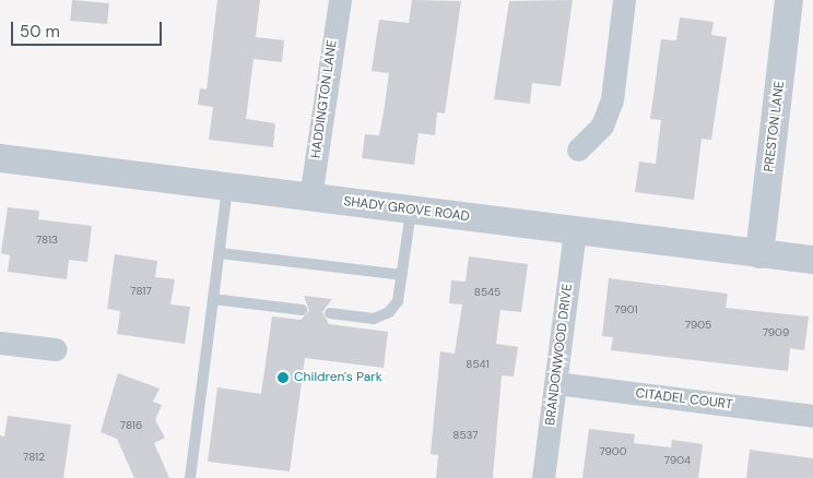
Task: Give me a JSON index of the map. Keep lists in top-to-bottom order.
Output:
{
  "streets": {
    "street": [
      "HADDINGTON LANE",
      "PRESTON LANE",
      "SHADY GROVE ROAD",
      "BRANDONWOOD DRIVE",
      "CITADEL COURT"
    ]
  },
  "crossings": [
    ["HADDINGTON LANE", "SHADY GROVE ROAD"],
    ["PRESTON LANE", "SHADY GROVE ROAD"],
    ["SHADY GROVE ROAD", "BRANDONWOOD DRIVE"],
    ["BRANDONWOOD DRIVE", "CITADEL COURT"]
  ],
  "places": ["Children's Park"],
  "house_numbers": [
    "7813",
    "7817",
    "8545",
    "7901",
    "7905",
    "7909",
    "8541",
    "7816",
    "8537",
    "7900",
    "7812",
    "7904"
  ],
  "scale_bar": "50 m"
}
